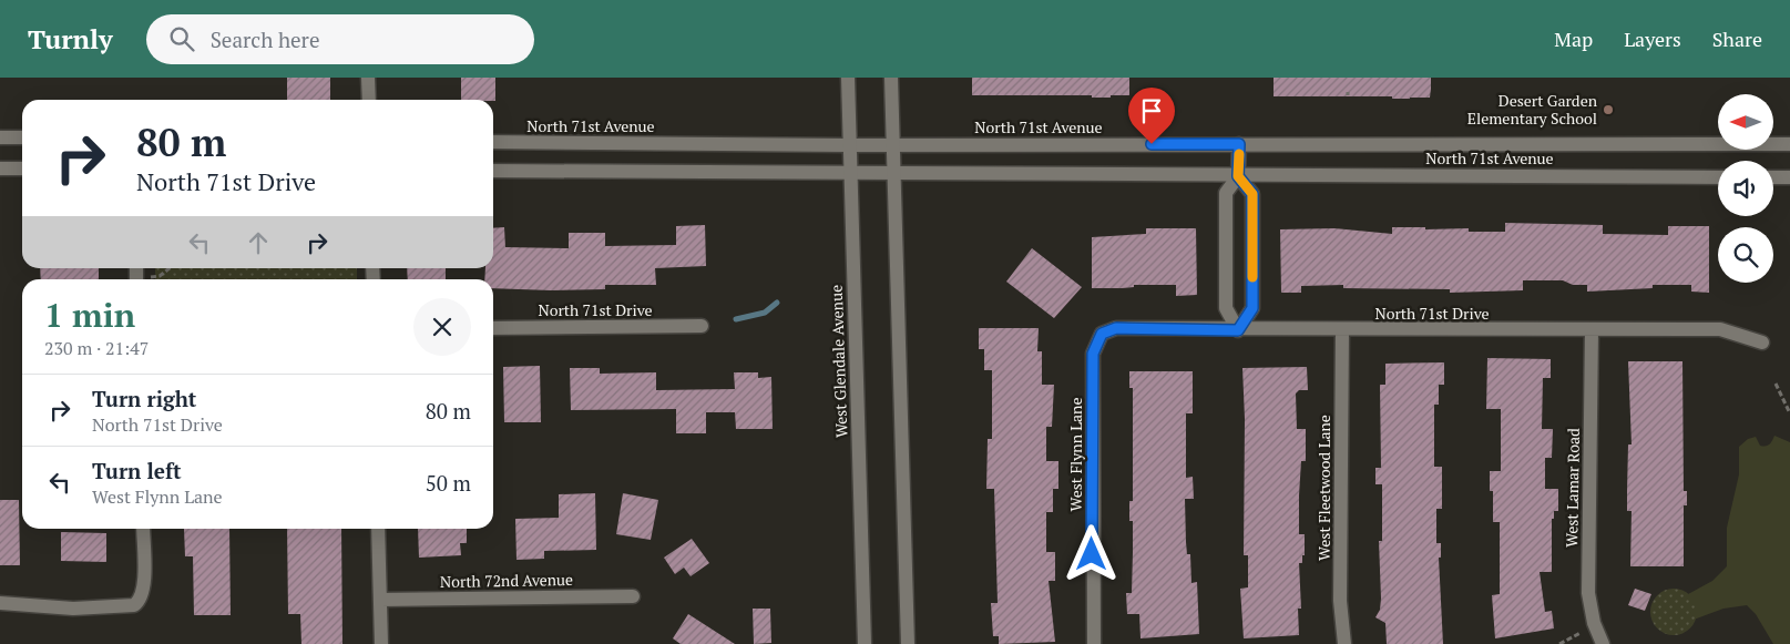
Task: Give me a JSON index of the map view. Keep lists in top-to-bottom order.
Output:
{
  "streets": {
    "street": [
      "North 71st Avenue",
      "North 71st Drive",
      "West Glendale Avenue",
      "West Flynn Lane",
      "West Fleetwood Lane",
      "West Lamar Road",
      "North 72nd Avenue"
    ]
  },
  "crossings": [
    ["North 71st Avenue", "West Glendale Avenue"],
    ["North 71st Drive", "West Flynn Lane"],
    ["North 71st Drive", "West Fleetwood Lane"],
    ["North 71st Drive", "West Lamar Road"]
  ],
  "places": ["Desert Garden Elementary School"],
  "north": "left",
  "page": {
    "header": "Turnly",
    "search": "Search here",
    "nav": ["Map", "Layers", "Share"],
    "turn": ["80 m", "North 71st Drive"],
    "heading": ["1 min", "230 m · 21:47"],
    "list": [
      {
        "name": "Turn right",
        "note": "North 71st Drive",
        "value": "80 m"
      },
      {
        "name": "Turn left",
        "note": "West Flynn Lane",
        "value": "50 m"
      }
    ]
  }
}
